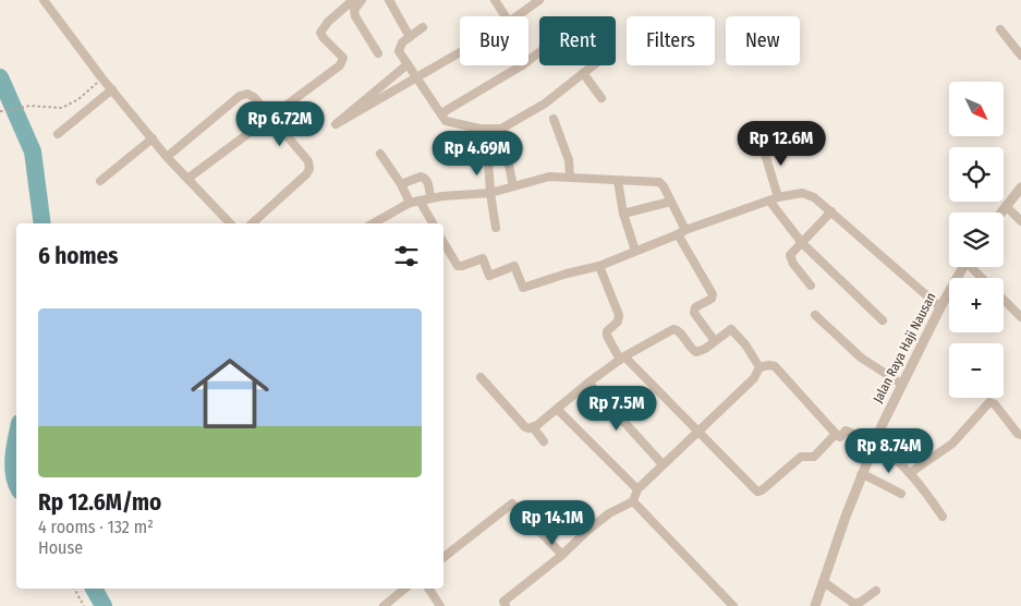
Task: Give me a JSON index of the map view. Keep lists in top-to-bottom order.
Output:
{
  "streets": {
    "street": ["Jalan Raya Haji Nausan"]
  },
  "north": "bottom right",
  "page": {
    "chip": [
      "Buy",
      "Rent",
      "Filters",
      "New"
    ],
    "map_buttons": ["+", "−"],
    "price": [
      "Rp 6.72M",
      "Rp 12.6M",
      "Rp 4.69M",
      "Rp 7.5M",
      "Rp 8.74M",
      "Rp 14.1M"
    ],
    "heading": "6 homes",
    "list": [
      {
        "name": "Rp 12.6M/mo",
        "note": "4 rooms · 132 m² · House"
      }
    ]
  }
}
